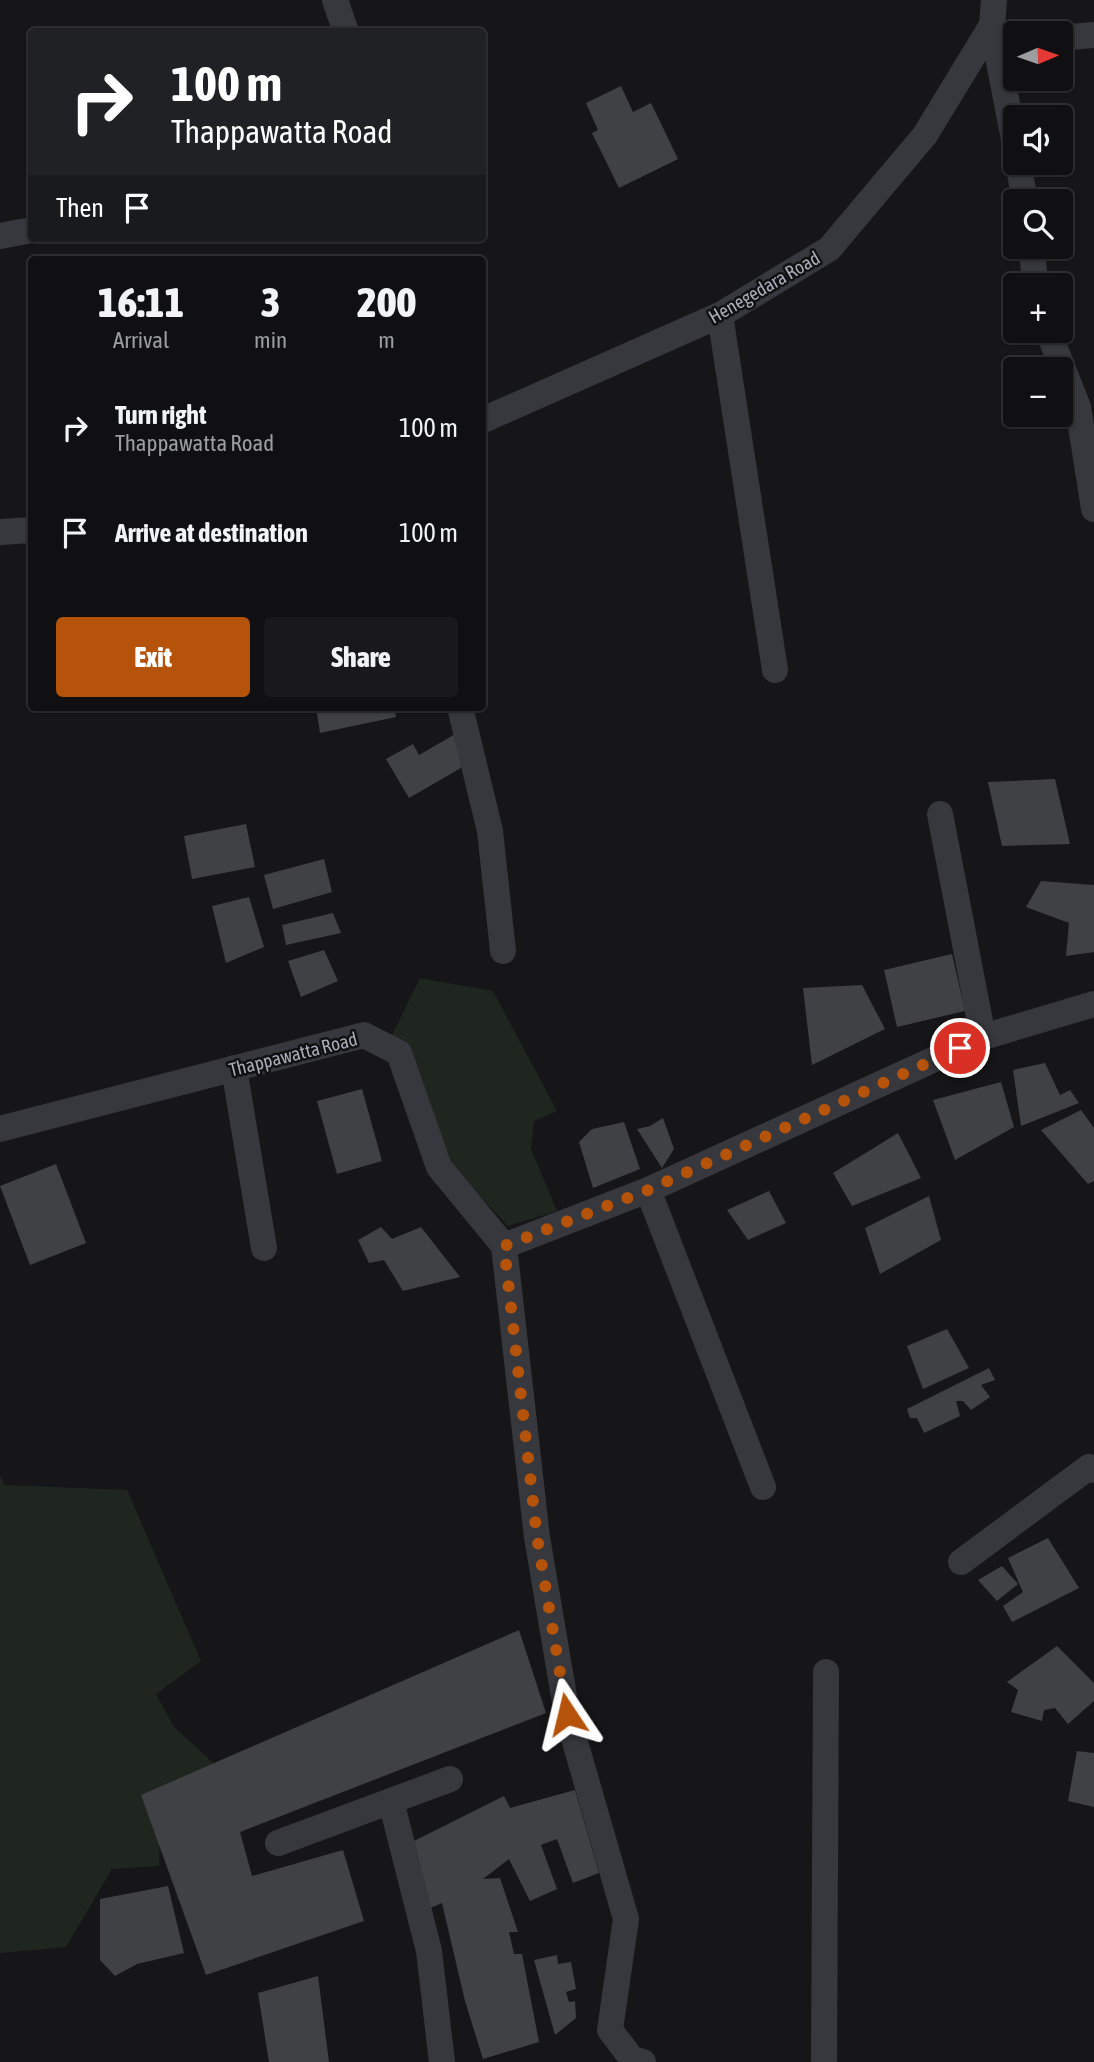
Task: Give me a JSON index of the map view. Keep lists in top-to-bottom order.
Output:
{
  "streets": {
    "street": ["Henegedara Road", "Thappawatta Road"]
  },
  "north": "right",
  "page": {
    "map_buttons": ["+", "−"],
    "turn": ["100 m", "Thappawatta Road"],
    "then": "Then",
    "eta": [
      "16:11",
      "Arrival",
      "3",
      "min",
      "200",
      "m"
    ],
    "list": [
      {
        "name": "Turn right",
        "note": "Thappawatta Road",
        "value": "100 m"
      },
      {
        "name": "Arrive at destination",
        "value": "100 m"
      }
    ],
    "buttons": ["Exit", "Share"]
  }
}
